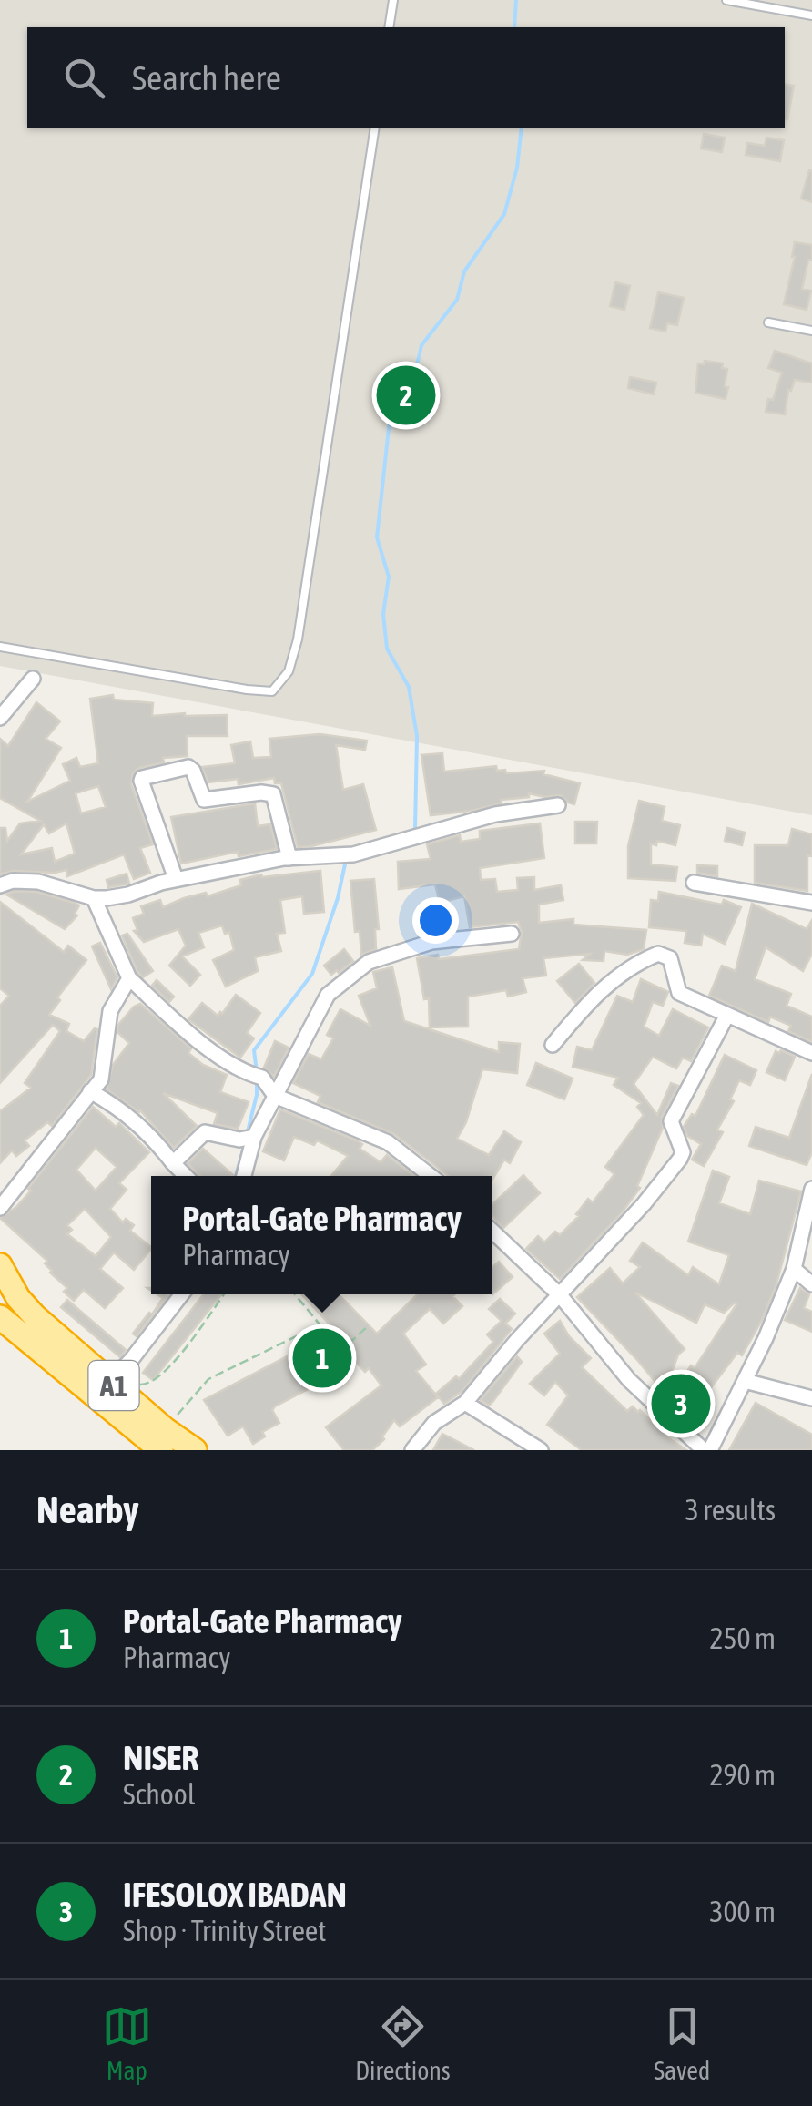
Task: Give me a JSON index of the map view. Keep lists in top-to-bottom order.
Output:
{
  "streets": {
    "highway": ["A1"]
  },
  "page": {
    "search": "Search here",
    "pins": ["2", "1", "3"],
    "popup": ["Portal-Gate Pharmacy", "Pharmacy"],
    "heading": ["Nearby", "3 results"],
    "list": [
      {
        "mark": "1",
        "name": "Portal-Gate Pharmacy",
        "note": "Pharmacy",
        "value": "250 m"
      },
      {
        "mark": "2",
        "name": "NISER",
        "note": "School",
        "value": "290 m"
      },
      {
        "mark": "3",
        "name": "IFESOLOX IBADAN",
        "note": "Shop · Trinity Street",
        "value": "300 m"
      }
    ],
    "nav": ["Map", "Directions", "Saved"]
  }
}
